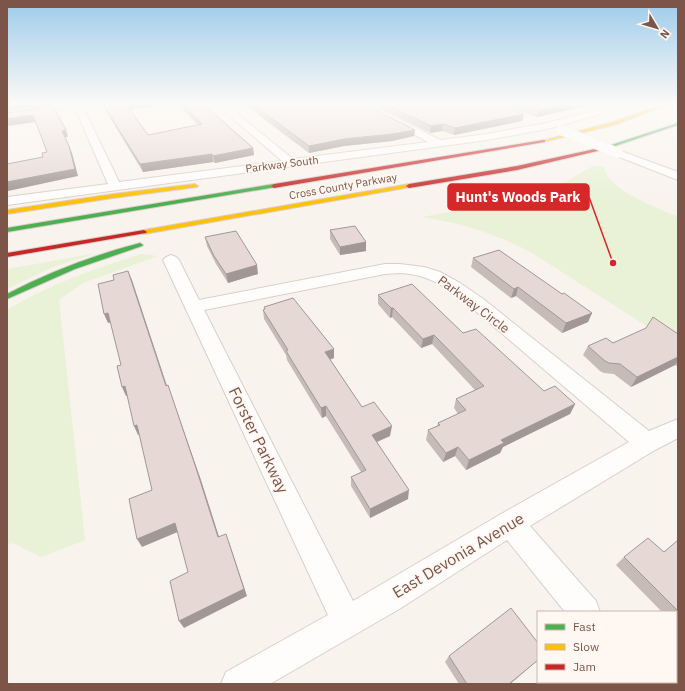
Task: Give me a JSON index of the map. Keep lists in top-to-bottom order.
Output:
{
  "streets": {
    "highway": ["Cross County Parkway"],
    "street": [
      "Parkway South",
      "Parkway Circle",
      "Forster Parkway",
      "East Devonia Avenue"
    ]
  },
  "crossings": [
    ["Parkway Circle", "Forster Parkway"],
    ["Parkway Circle", "East Devonia Avenue"],
    ["Forster Parkway", "East Devonia Avenue"]
  ],
  "places": ["Hunt's Woods Park"],
  "legend": ["Fast", "Slow", "Jam"],
  "north": "bottom right"
}
